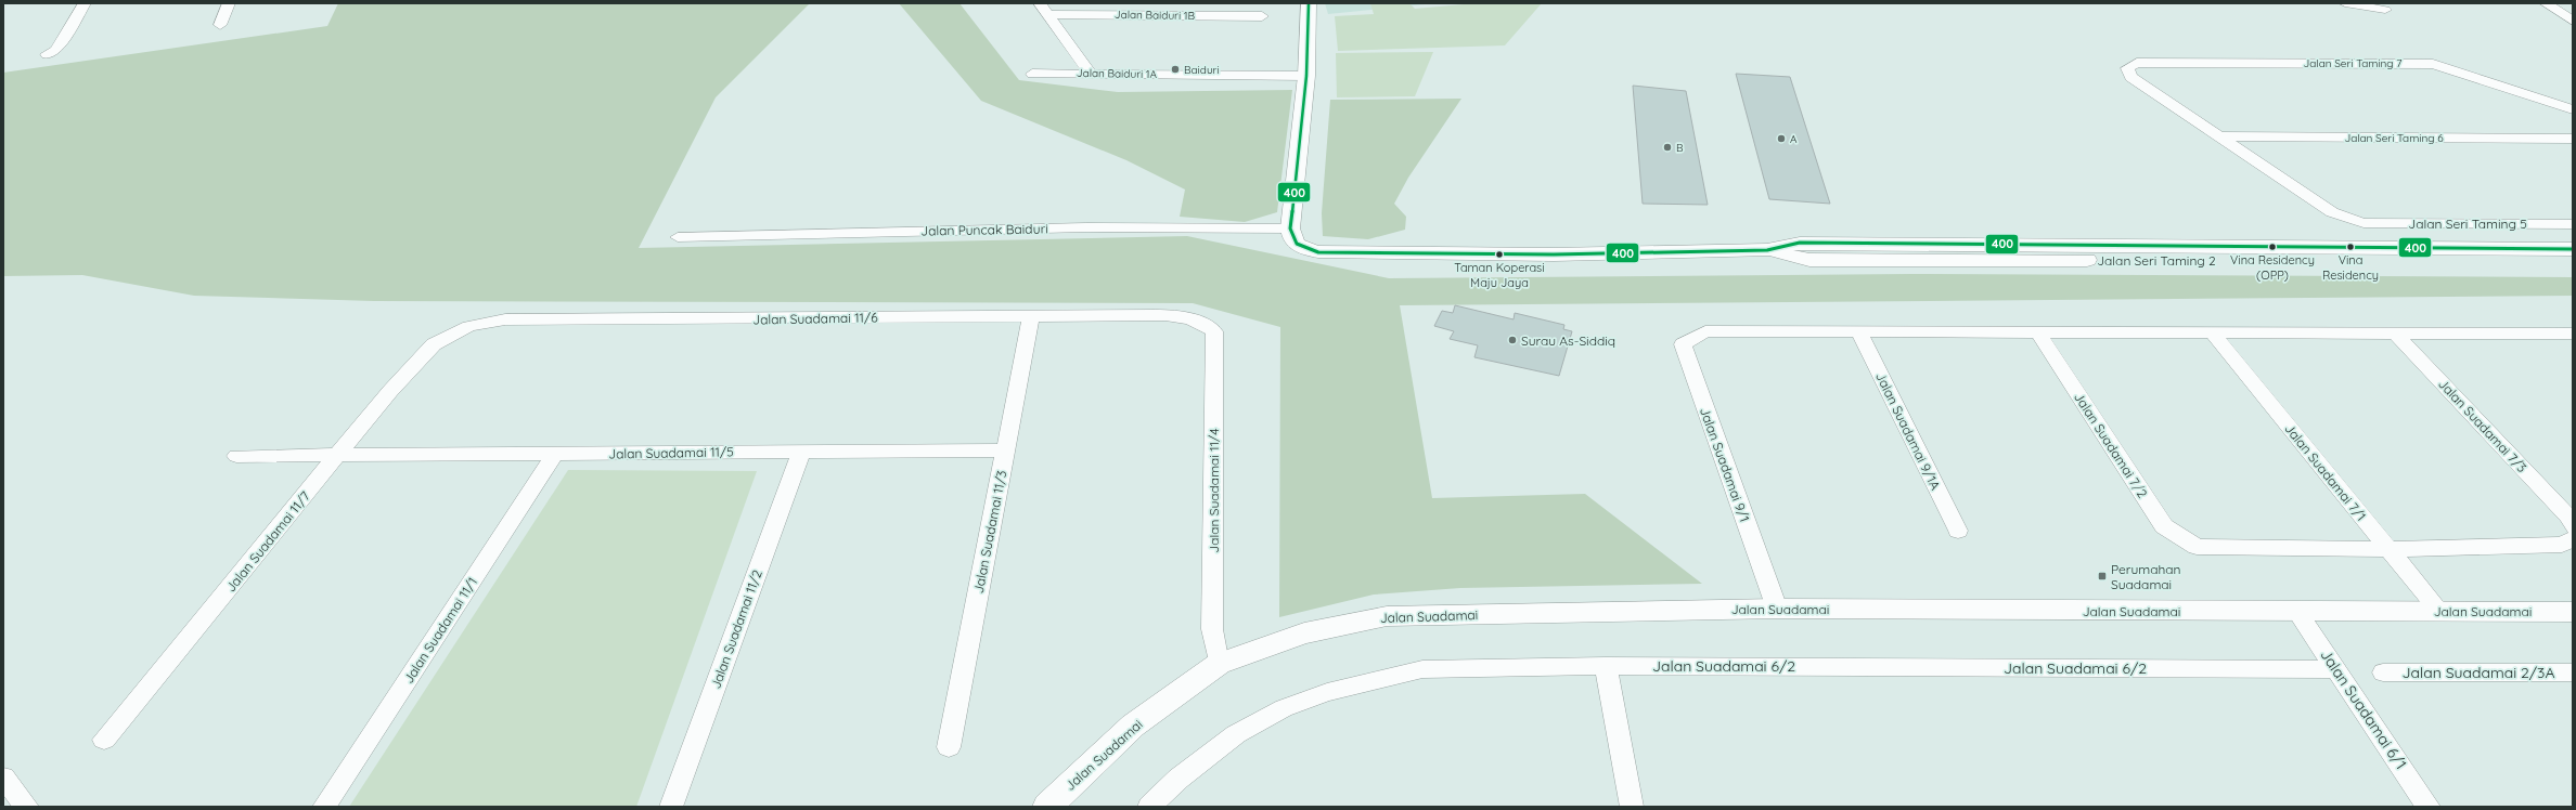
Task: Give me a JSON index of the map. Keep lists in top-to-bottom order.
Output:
{
  "streets": {
    "street": [
      "Jalan Baiduri 1B",
      "Jalan Seri Taming 7",
      "Jalan Baiduri 1A",
      "Jalan Seri Taming 6",
      "Jalan Seri Taming 5",
      "Jalan Puncak Baiduri",
      "Jalan Seri Taming 2",
      "Jalan Suadamai 11/6",
      "Jalan Suadamai 7/3",
      "Jalan Suadamai 9/1A",
      "Jalan Suadamai 7/2",
      "Jalan Suadamai 11/5",
      "Jalan Suadamai 9/1",
      "Jalan Suadamai 7/1",
      "Jalan Suadamai 11/4",
      "Jalan Suadamai 11/3",
      "Jalan Suadamai 11/7",
      "Jalan Suadamai",
      "Jalan Suadamai 11/2",
      "Jalan Suadamai 11/1",
      "Jalan Suadamai 6/2",
      "Jalan Suadamai 2/3A",
      "Jalan Suadamai 6/1"
    ]
  },
  "crossings": [
    ["Jalan Seri Taming 7", "Jalan Seri Taming 5"],
    ["Jalan Seri Taming 6", "Jalan Seri Taming 5"],
    ["Jalan Puncak Baiduri", "Jalan Seri Taming 2"],
    ["Jalan Suadamai 11/6", "Jalan Suadamai 11/4"],
    ["Jalan Suadamai 11/6", "Jalan Suadamai 11/3"],
    ["Jalan Suadamai 11/6", "Jalan Suadamai 11/7"],
    ["Jalan Suadamai 9/1A", "Jalan Suadamai 9/1"],
    ["Jalan Suadamai 7/2", "Jalan Suadamai 7/1"],
    ["Jalan Suadamai 11/5", "Jalan Suadamai 11/3"],
    ["Jalan Suadamai 11/5", "Jalan Suadamai 11/7"],
    ["Jalan Suadamai 11/5", "Jalan Suadamai 11/2"],
    ["Jalan Suadamai 11/5", "Jalan Suadamai 11/1"],
    ["Jalan Suadamai 9/1", "Jalan Suadamai"],
    ["Jalan Suadamai 7/1", "Jalan Suadamai"],
    ["Jalan Suadamai 11/4", "Jalan Suadamai"],
    ["Jalan Suadamai", "Jalan Suadamai 6/1"],
    ["Jalan Suadamai 6/2", "Jalan Suadamai 6/1"]
  ],
  "places": {
    "other": [
      "Baiduri",
      "A",
      "B",
      "Vina Residency (OPP)",
      "Vina Residency",
      "Taman Koperasi Maju Jaya",
      "Surau As-Siddiq"
    ],
    "transit": ["Perumahan Suadamai"]
  },
  "lines": ["transit line 400"]
}
